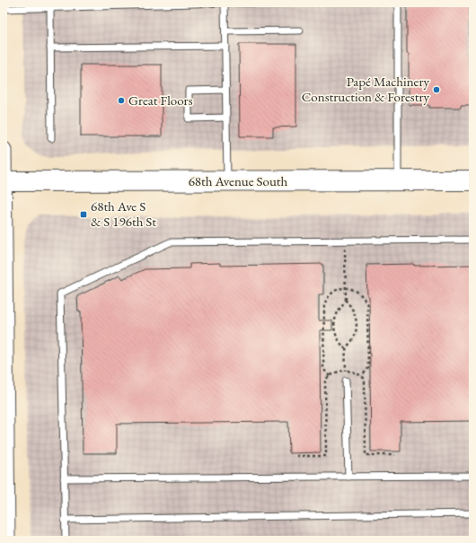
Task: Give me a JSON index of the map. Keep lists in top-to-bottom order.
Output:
{
  "streets": {
    "main road": ["68th Avenue South"]
  },
  "places": {
    "other": ["Papé Machinery Construction & Forestry", "Great Floors"],
    "transit": ["68th Ave S & S 196th St"]
  }
}
